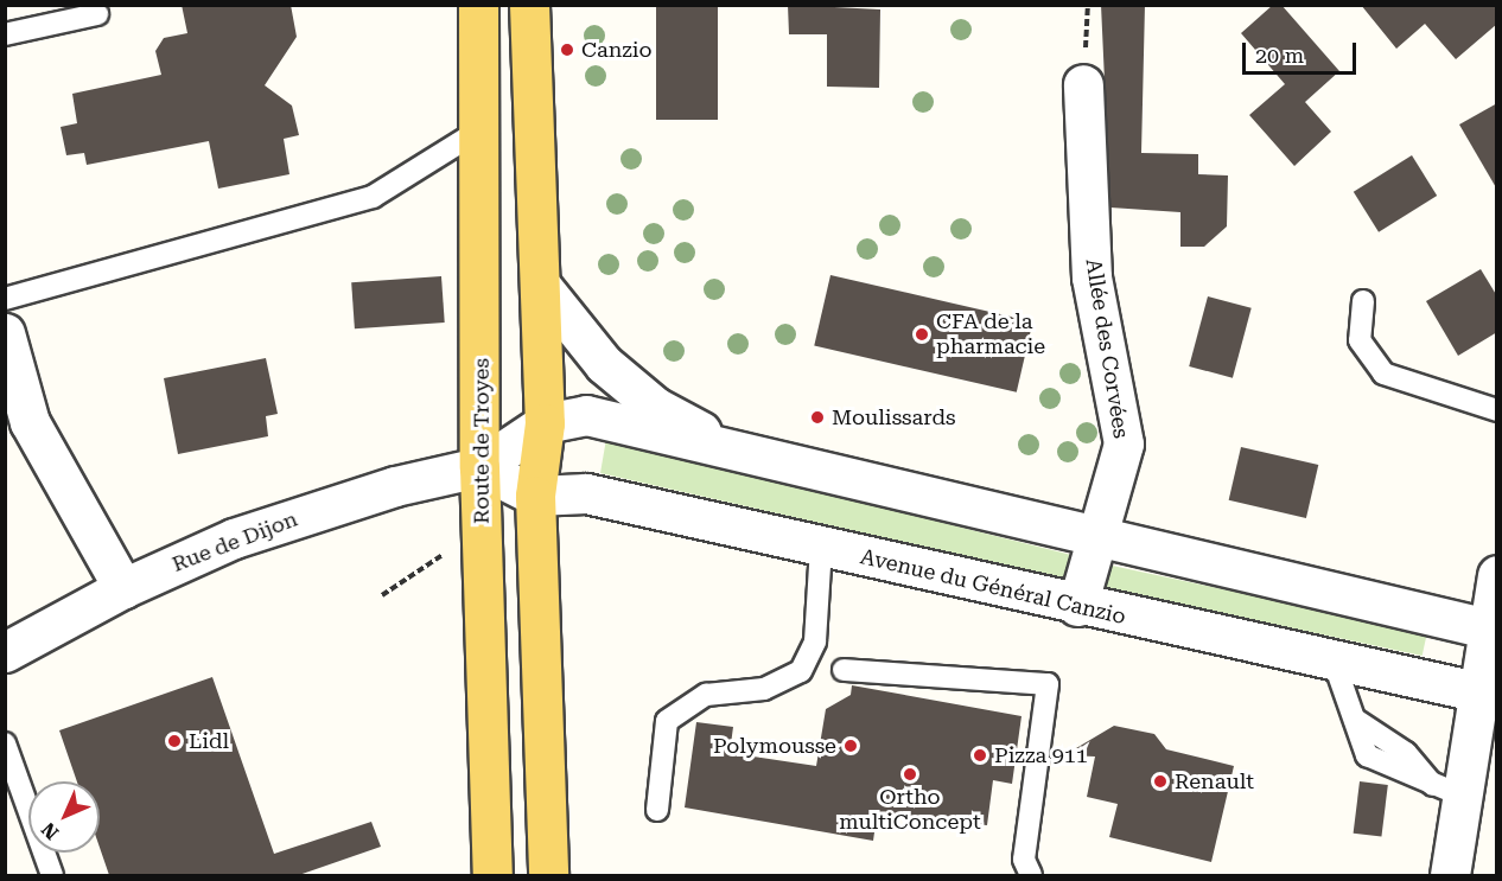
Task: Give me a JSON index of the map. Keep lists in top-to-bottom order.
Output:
{
  "streets": {
    "main road": ["Route de Troyes"],
    "street": ["Allée des Corvées", "Rue de Dijon", "Avenue du Général Canzio"]
  },
  "crossings": [
    ["Allée des Corvées", "Avenue du Général Canzio"],
    ["Route de Troyes", "Rue de Dijon"]
  ],
  "places": [
    "Canzio",
    "CFA de la pharmacie",
    "Moulissards",
    "Lidl",
    "Polymousse",
    "Pizza 911",
    "Ortho multiConcept",
    "Renault"
  ],
  "scale_bar": "20 m",
  "north": "bottom left"
}
